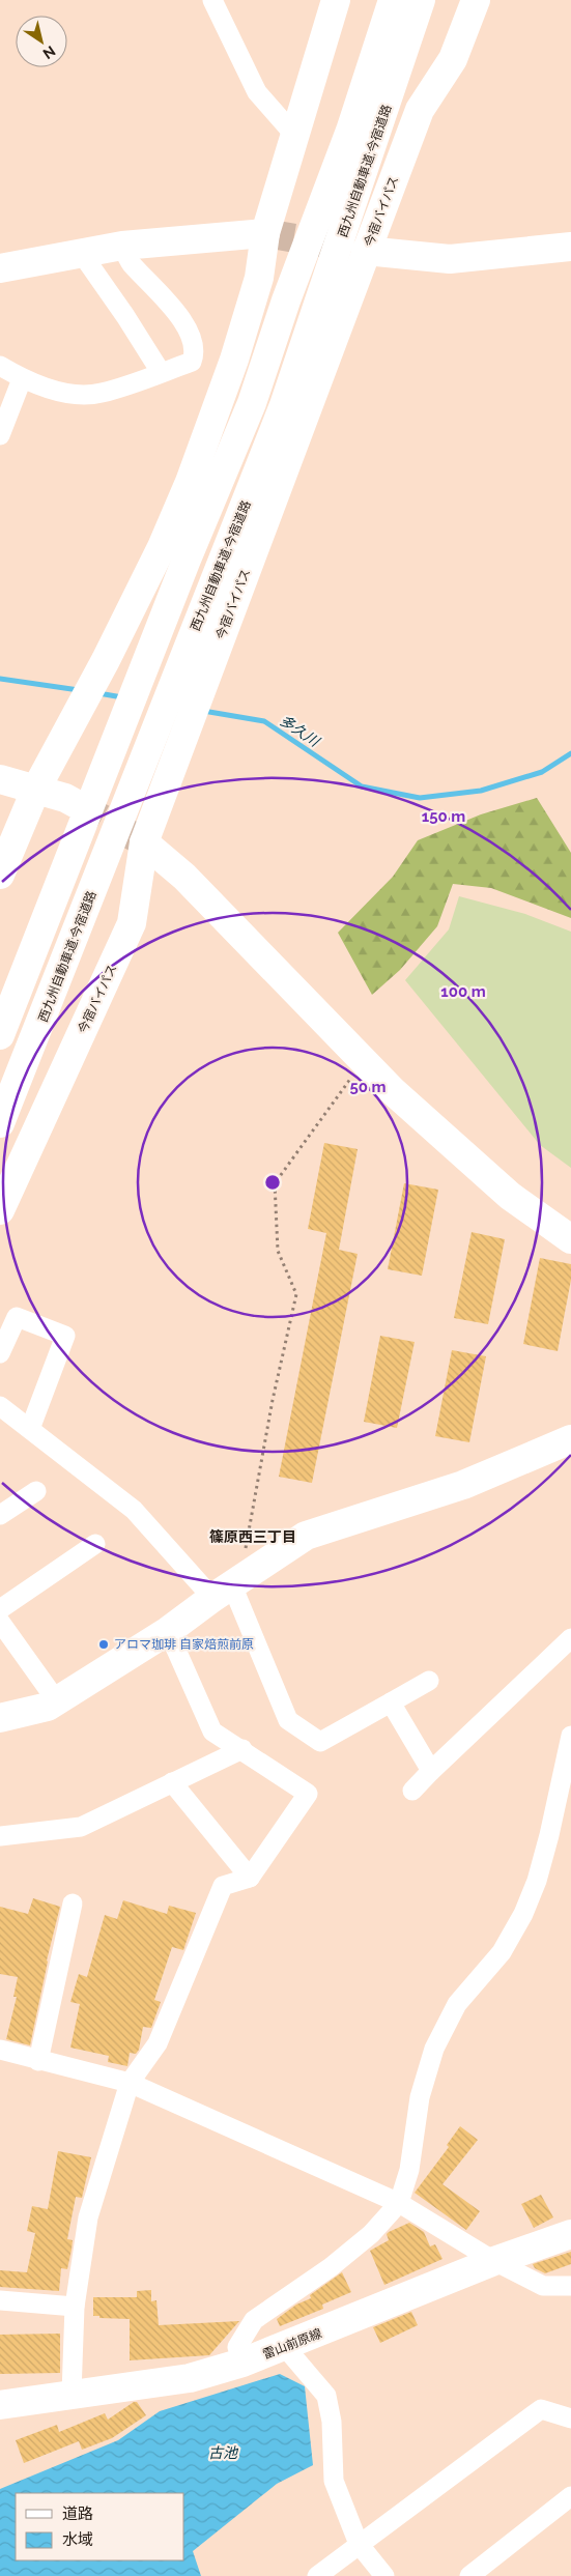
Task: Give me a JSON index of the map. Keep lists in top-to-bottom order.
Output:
{
  "streets": {
    "main road": ["西九州自動車道;今宿道路", "今宿バイパス", "雷山前原線"]
  },
  "districts": ["篠原西三丁目"],
  "water": ["多久川", "古池"],
  "places": ["アロマ珈琲 自家焙煎前原"],
  "legend": ["道路", "水域"],
  "north": "bottom right",
  "rings": ["150 m", "100 m", "50 m"]
}
